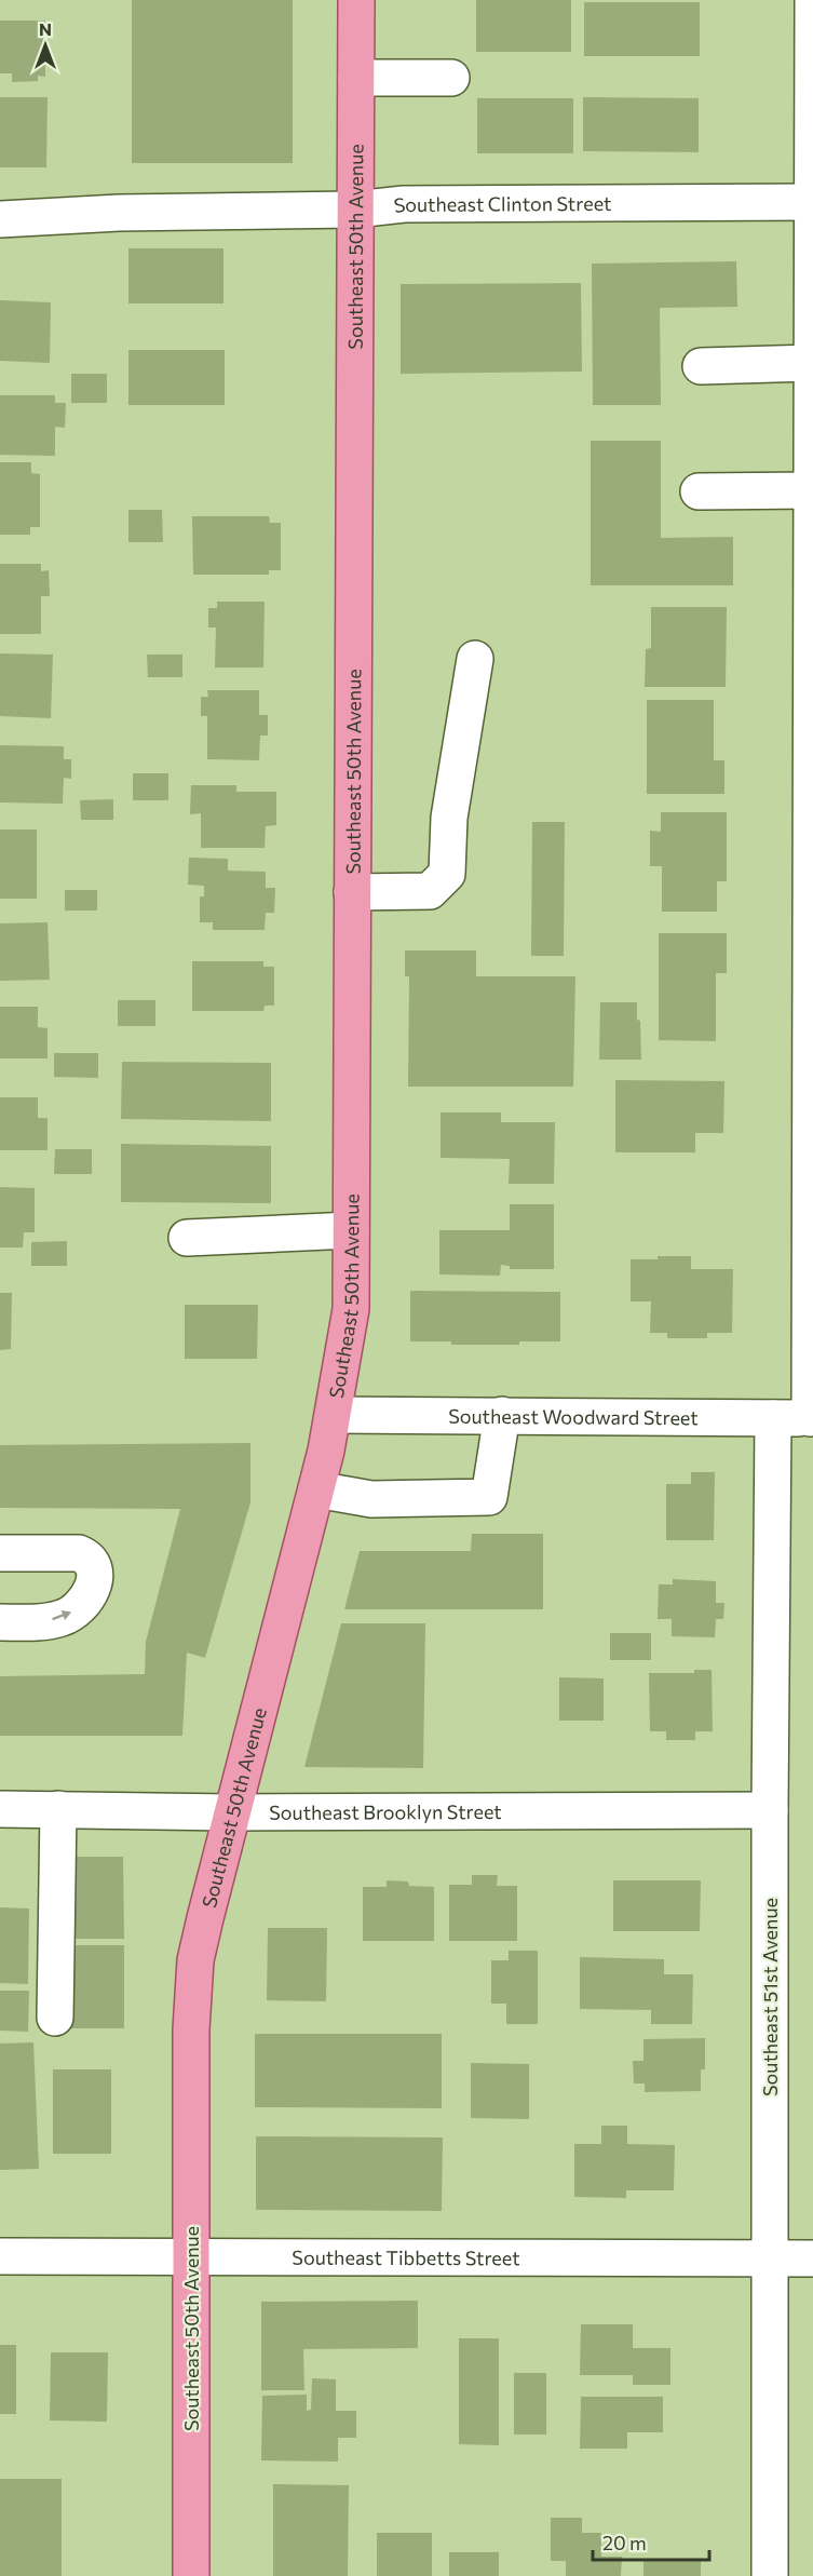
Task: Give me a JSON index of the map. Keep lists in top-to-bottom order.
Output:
{
  "streets": {
    "main road": ["Southeast 50th Avenue"],
    "street": [
      "Southeast Clinton Street",
      "Southeast Woodward Street",
      "Southeast Brooklyn Street",
      "Southeast 51st Avenue",
      "Southeast Tibbetts Street"
    ]
  },
  "crossings": [
    ["Southeast Clinton Street", "Southeast 50th Avenue"],
    ["Southeast 50th Avenue", "Southeast Woodward Street"],
    ["Southeast 50th Avenue", "Southeast Brooklyn Street"],
    ["Southeast 50th Avenue", "Southeast Tibbetts Street"],
    ["Southeast Woodward Street", "Southeast 51st Avenue"],
    ["Southeast Brooklyn Street", "Southeast 51st Avenue"],
    ["Southeast 51st Avenue", "Southeast Tibbetts Street"]
  ],
  "scale_bar": "20 m",
  "north": "top"
}
